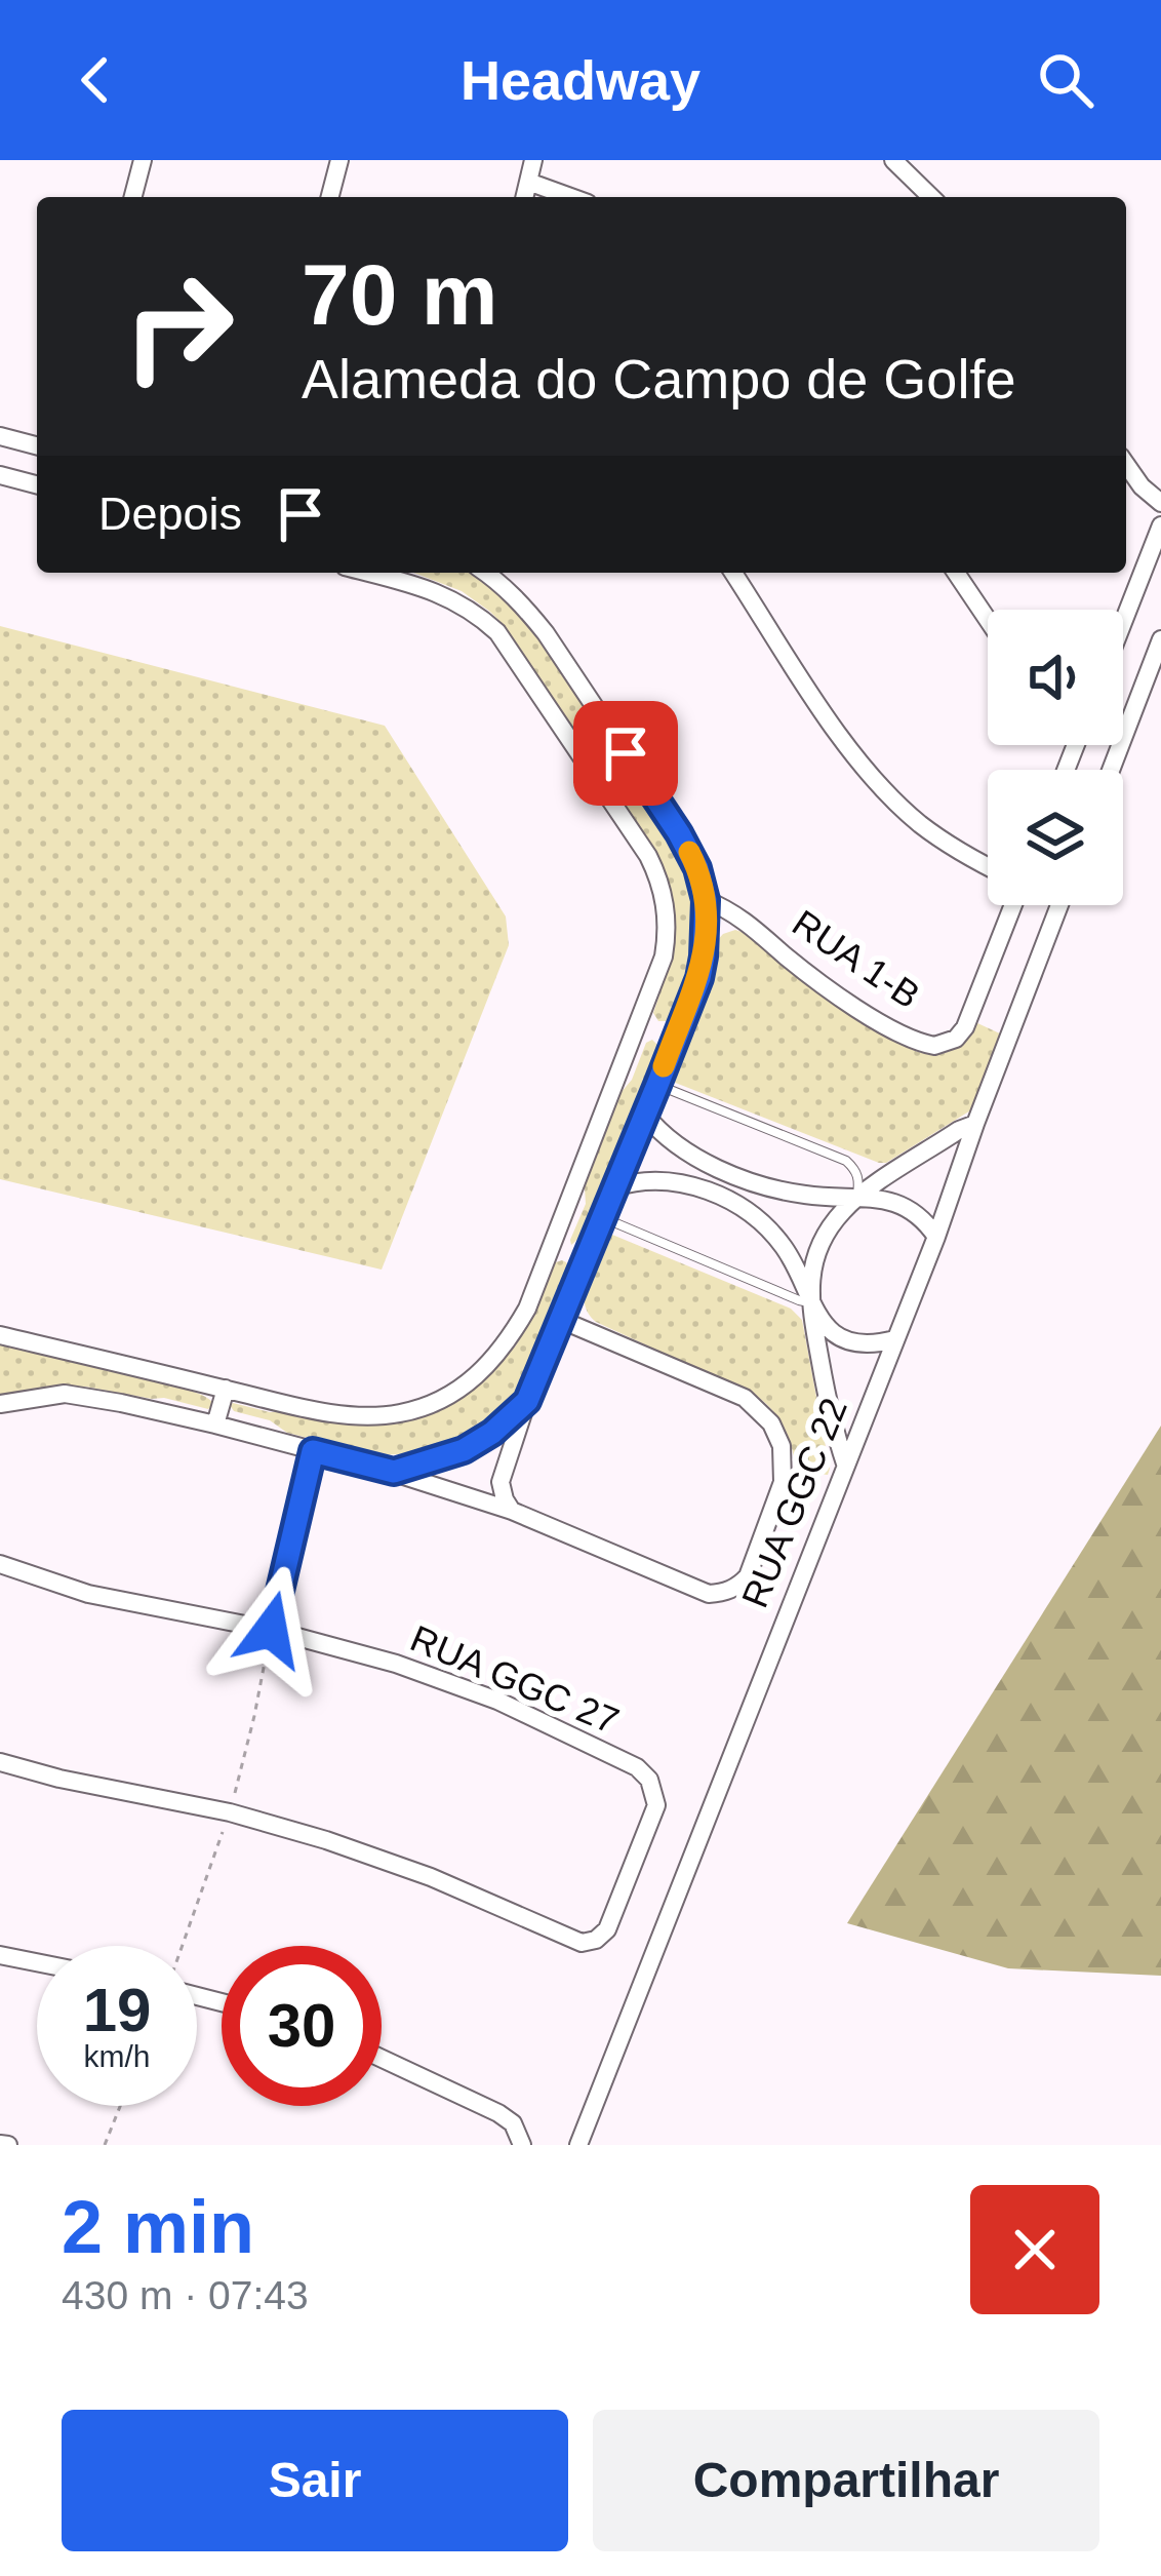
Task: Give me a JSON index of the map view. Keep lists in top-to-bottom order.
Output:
{
  "streets": {
    "street": ["RUA 1-B", "RUA GGC 22", "RUA GGC 27"]
  },
  "page": {
    "header": "Headway",
    "turn": ["70 m", "Alameda do Campo de Golfe"],
    "then": "Depois",
    "speed": "19 km/h",
    "limit": "30",
    "heading": ["2 min", "430 m · 07:43"],
    "buttons": ["Sair", "Compartilhar"]
  }
}
